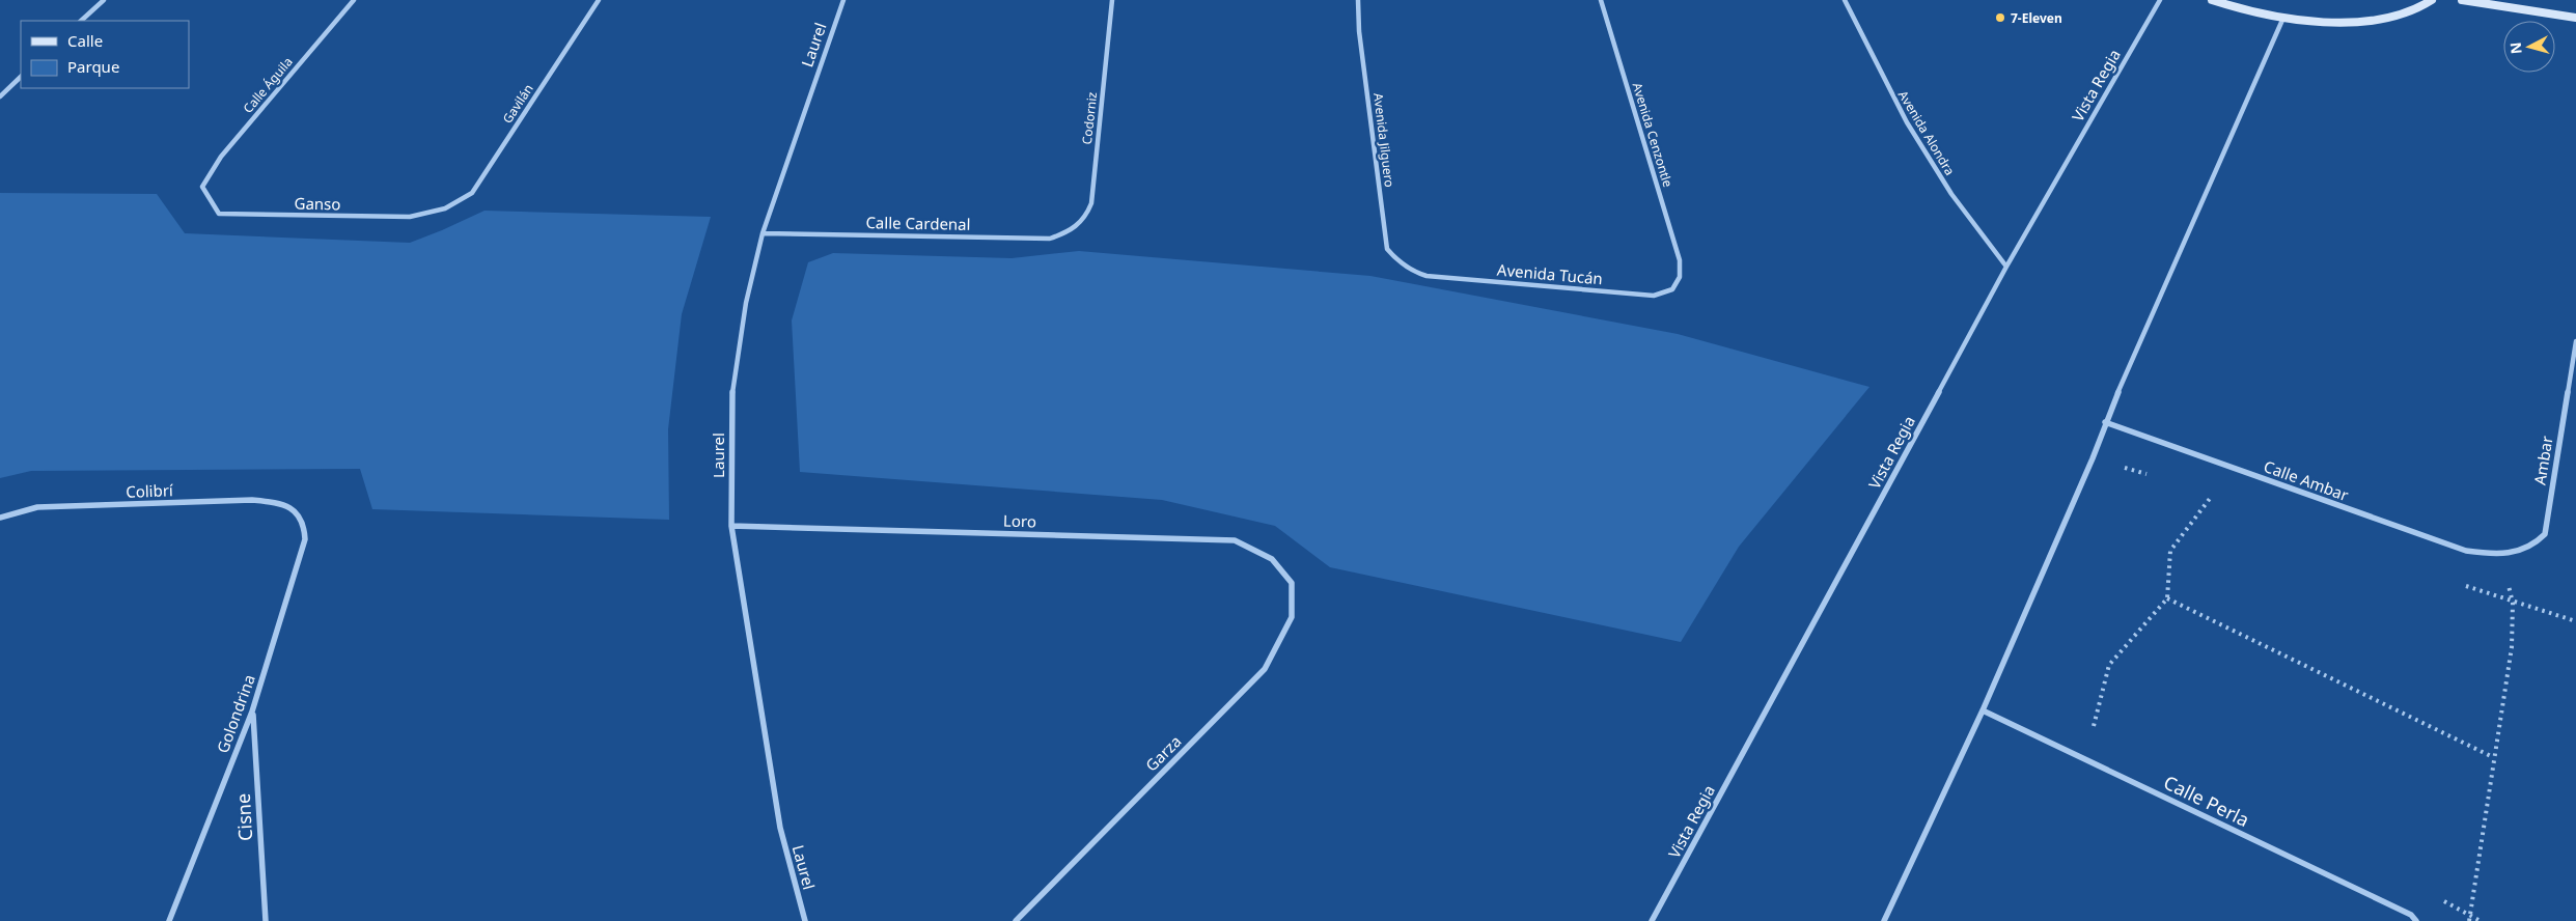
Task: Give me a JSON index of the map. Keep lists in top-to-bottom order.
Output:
{
  "streets": {
    "street": [
      "Laurel",
      "Calle Águila",
      "Vista Regia",
      "Gavilán",
      "Codorniz",
      "Avenida Alondra",
      "Avenida Cenzontle",
      "Avenida Jilguero",
      "Ganso",
      "Calle Cardenal",
      "Avenida Tucán",
      "Ambar",
      "Calle Ambar",
      "Colibrí",
      "Loro",
      "Golondrina",
      "Garza",
      "Calle Perla",
      "Cisne"
    ]
  },
  "crossings": [
    ["Laurel", "Calle Cardenal"],
    ["Laurel", "Loro"],
    ["Calle Águila", "Ganso"],
    ["Vista Regia", "Avenida Alondra"],
    ["Gavilán", "Ganso"],
    ["Codorniz", "Calle Cardenal"],
    ["Avenida Cenzontle", "Avenida Tucán"],
    ["Avenida Jilguero", "Avenida Tucán"],
    ["Ambar", "Calle Ambar"],
    ["Colibrí", "Golondrina"],
    ["Loro", "Garza"],
    ["Golondrina", "Cisne"]
  ],
  "places": ["7-Eleven"],
  "legend": ["Calle", "Parque"],
  "north": "left"
}
